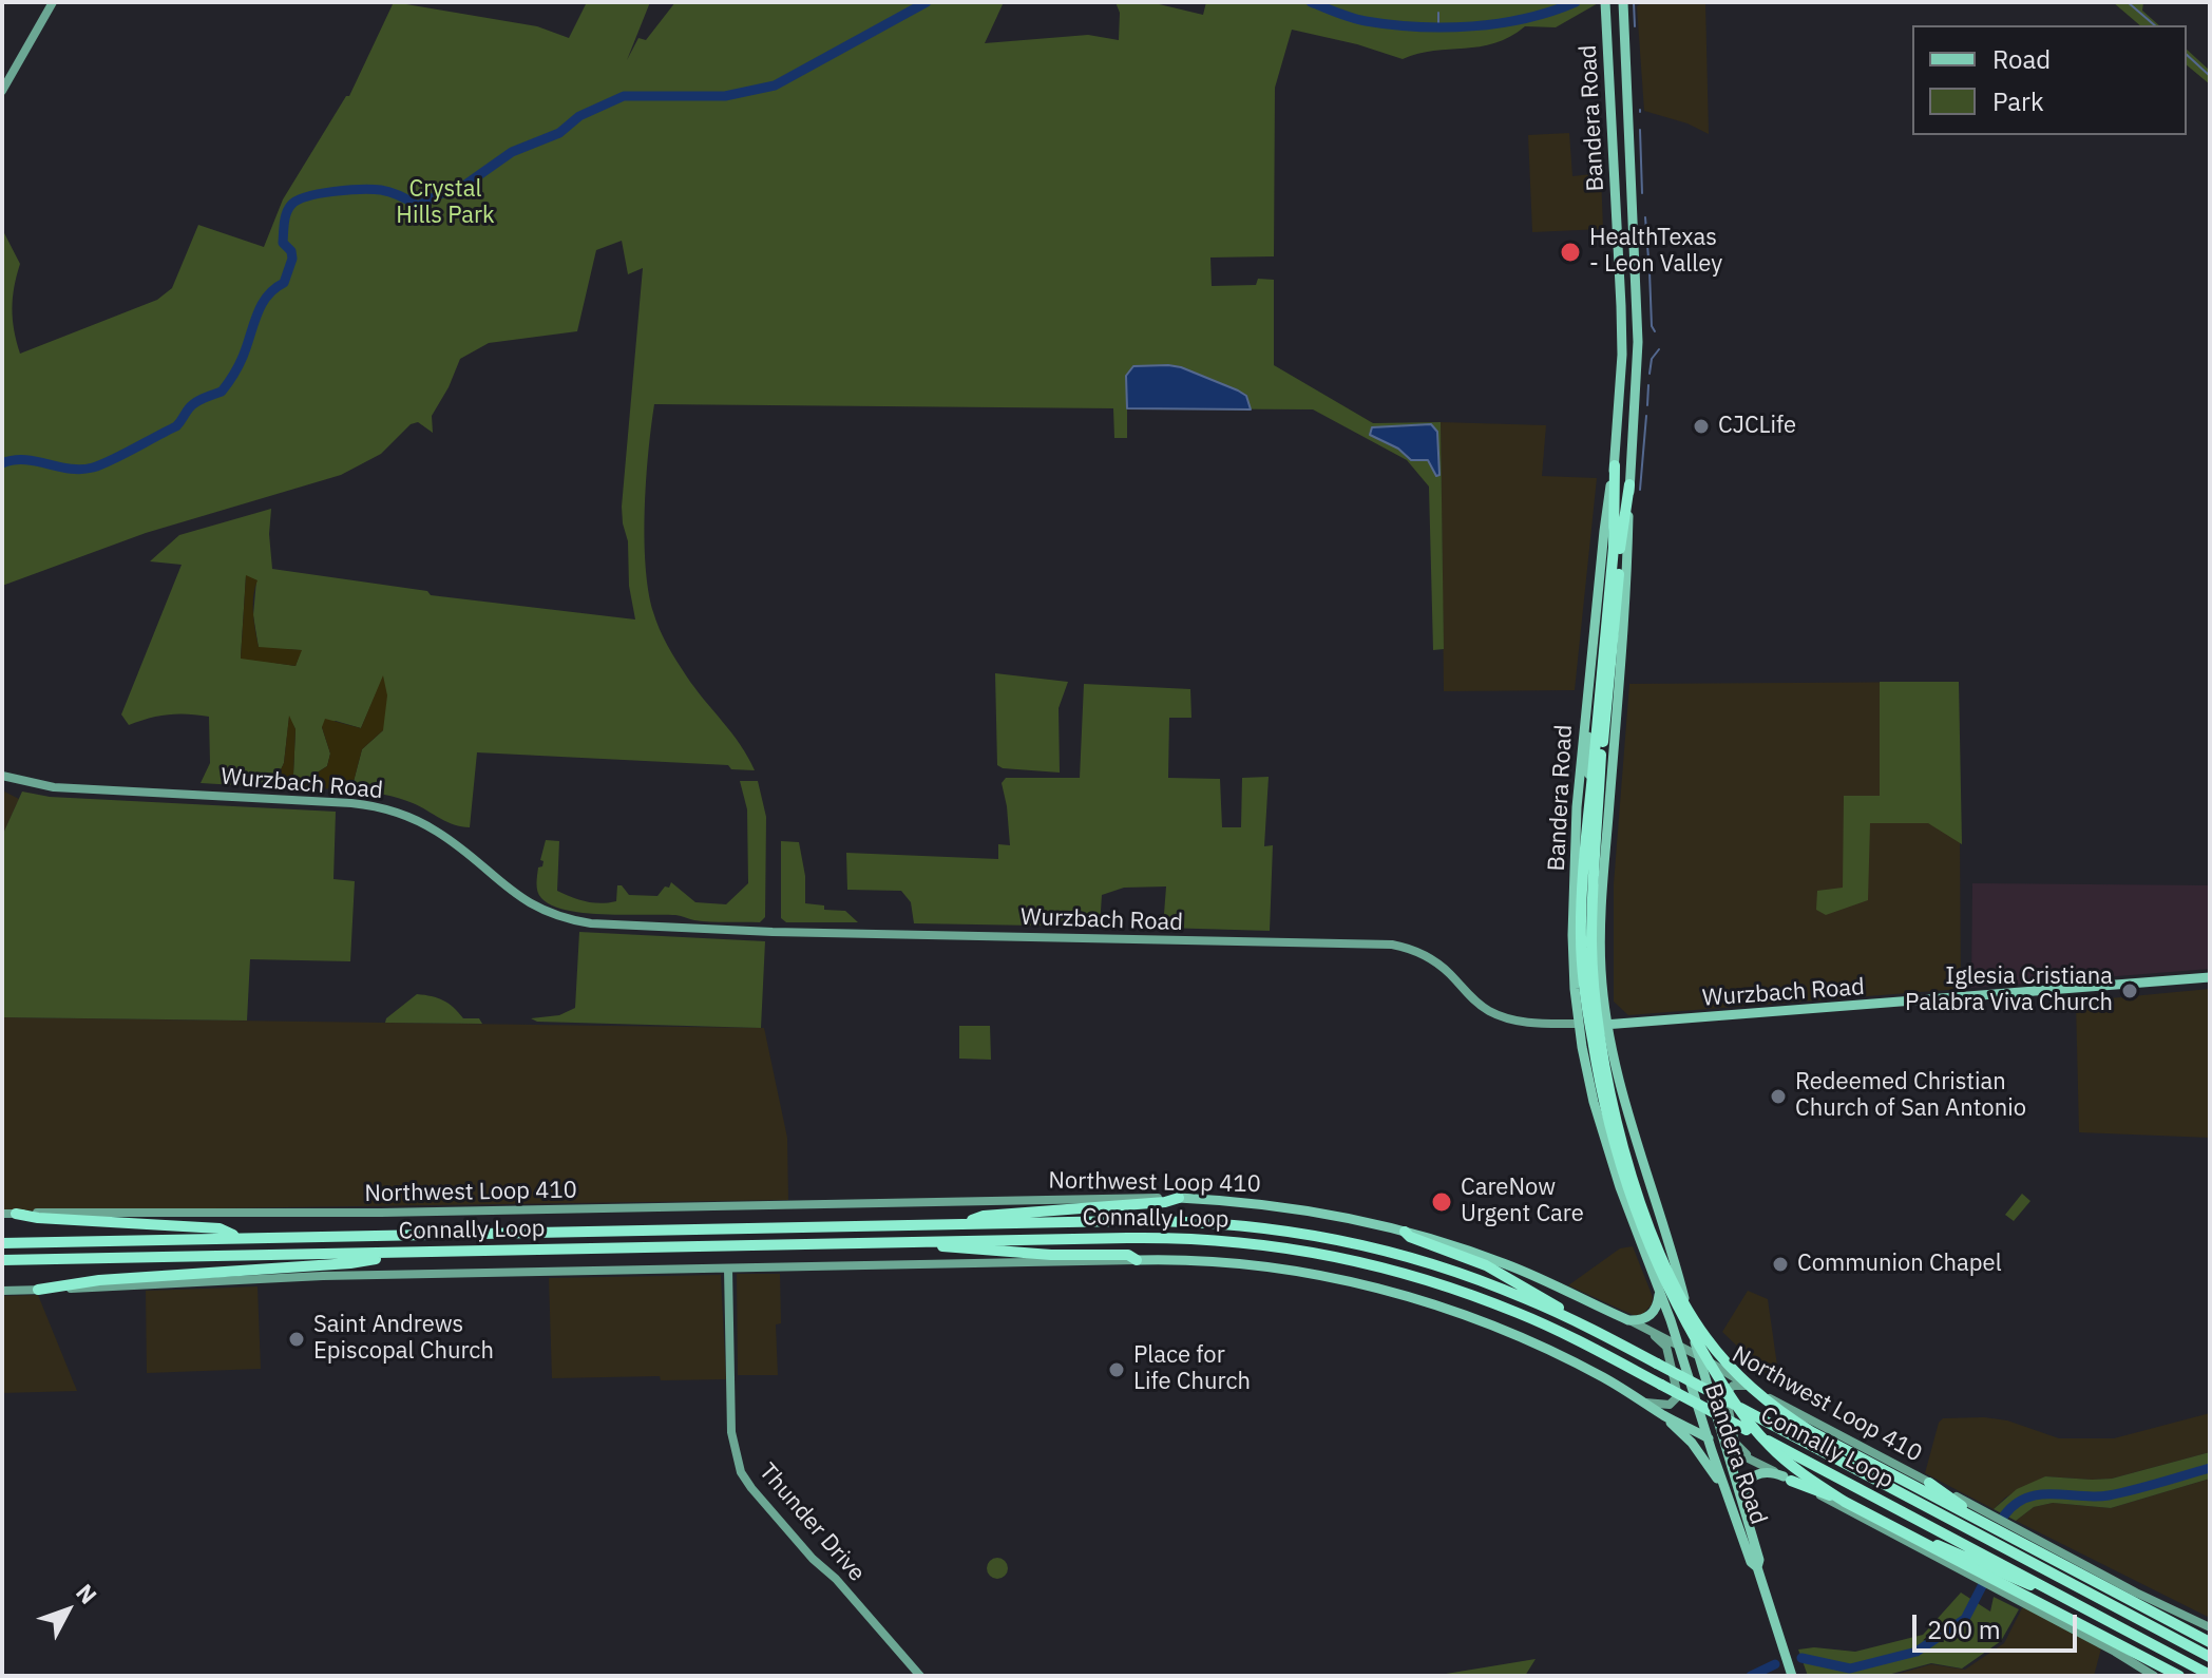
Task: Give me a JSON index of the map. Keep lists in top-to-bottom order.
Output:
{
  "streets": {
    "highway": ["Connally Loop"],
    "main road": [
      "Bandera Road",
      "Wurzbach Road",
      "Northwest Loop 410",
      "Thunder Drive"
    ]
  },
  "crossings": [
    ["Bandera Road", "Wurzbach Road"],
    ["Bandera Road", "Northwest Loop 410"]
  ],
  "parks": ["Crystal Hills Park"],
  "places": [
    "HealthTexas - Leon Valley",
    "CJCLife",
    "Iglesia Cristiana Palabra Viva Church",
    "Redeemed Christian Church of San Antonio",
    "CareNow Urgent Care",
    "Communion Chapel",
    "Saint Andrews Episcopal Church",
    "Place for Life Church"
  ],
  "legend": ["Road", "Park"],
  "scale_bar": "200 m",
  "north": "top right"
}
